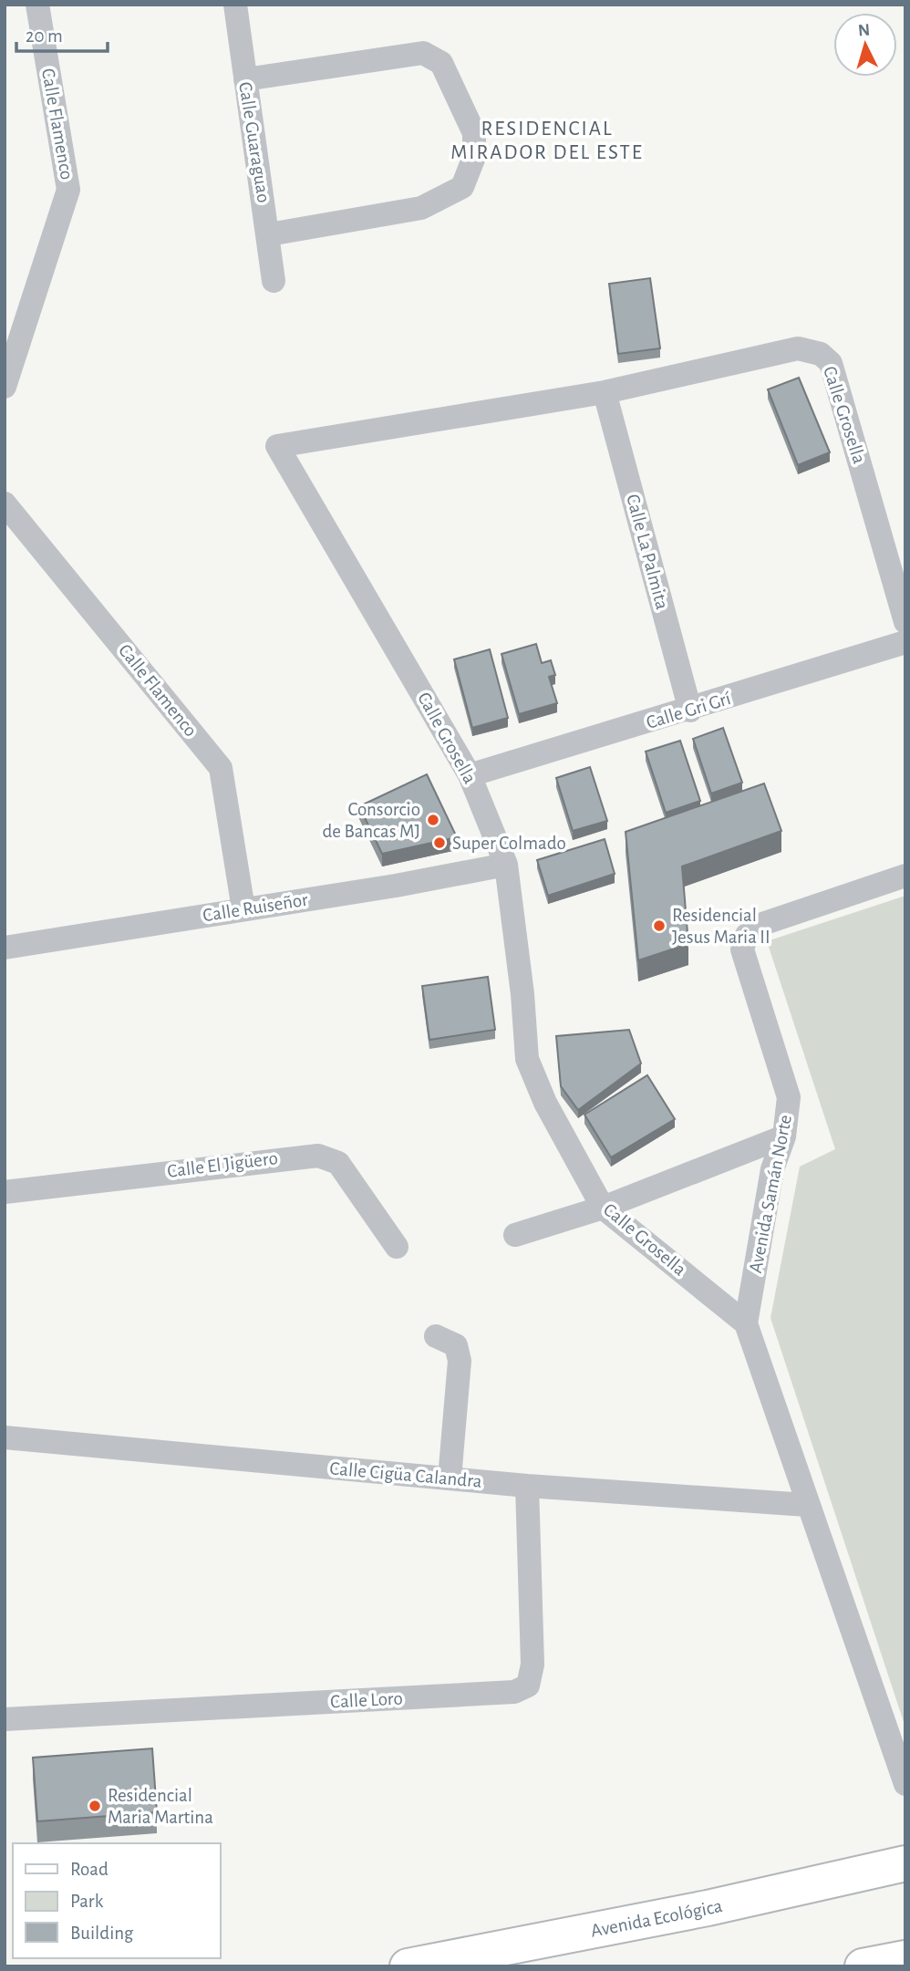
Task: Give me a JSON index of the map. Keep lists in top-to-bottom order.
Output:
{
  "streets": {
    "main road": ["Avenida Ecológica"],
    "street": [
      "Calle Flamenco",
      "Calle Guaraguao",
      "Calle Grosella",
      "Calle La Palmita",
      "Calle Gri Grí",
      "Calle Ruiseñor",
      "Calle El Jigüero",
      "Avenida Samán Norte",
      "Calle Cigüa Calandra",
      "Calle Loro"
    ]
  },
  "crossings": [
    ["Calle Flamenco", "Calle Ruiseñor"],
    ["Calle Grosella", "Calle La Palmita"],
    ["Calle Grosella", "Calle Gri Grí"],
    ["Calle Grosella", "Calle Ruiseñor"],
    ["Calle Grosella", "Avenida Samán Norte"],
    ["Calle La Palmita", "Calle Gri Grí"],
    ["Calle Cigüa Calandra", "Calle Loro"]
  ],
  "districts": ["RESIDENCIAL MIRADOR DEL ESTE"],
  "places": [
    "Consorcio de Bancas MJ",
    "Super Colmado",
    "Residencial Jesus Maria II",
    "Residencial Maria Martina"
  ],
  "legend": ["Road", "Park", "Building"],
  "scale_bar": "20 m",
  "north": "top"
}
